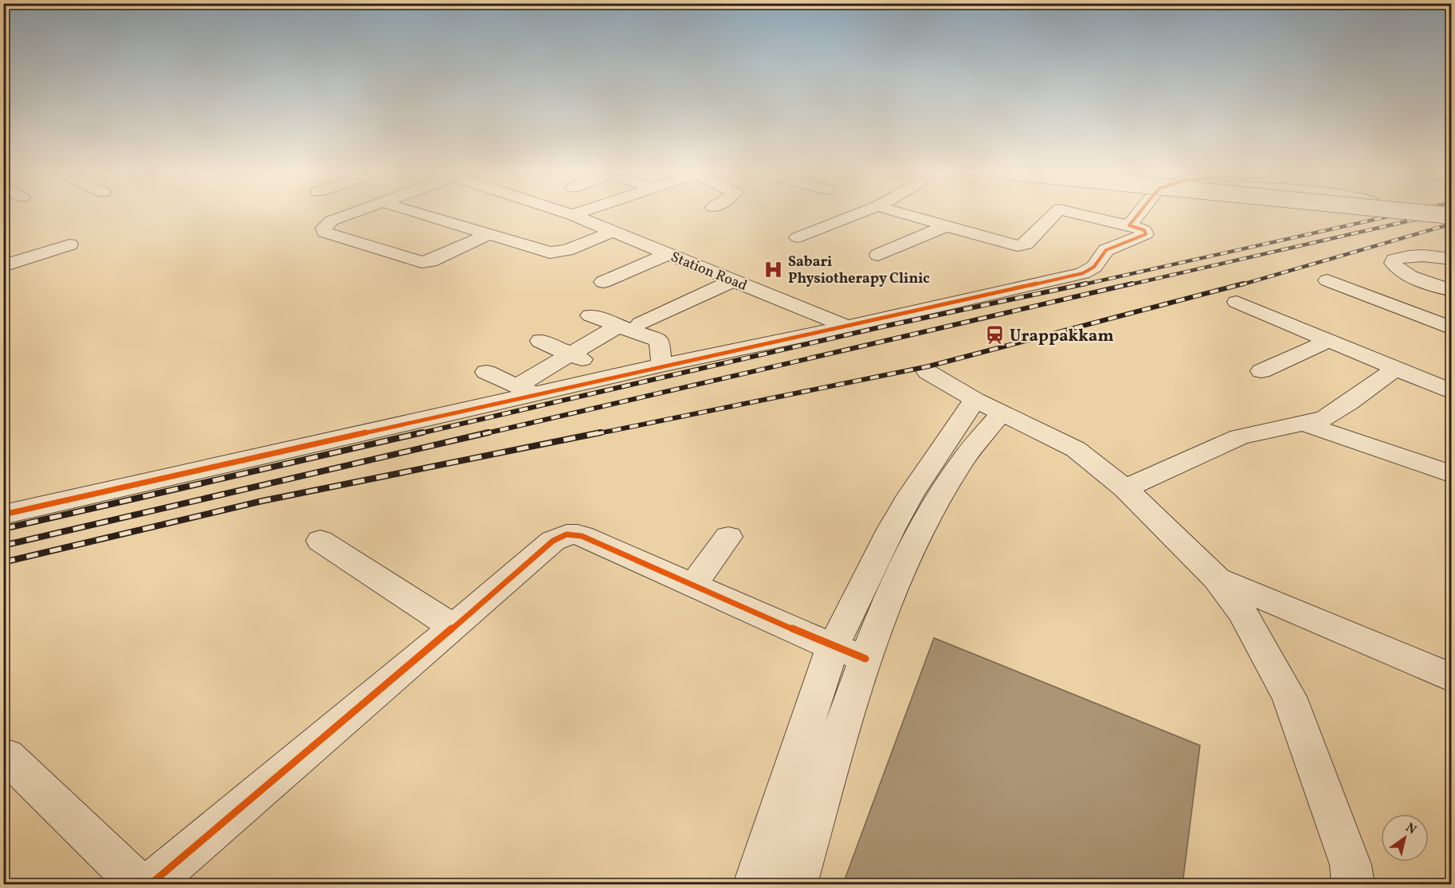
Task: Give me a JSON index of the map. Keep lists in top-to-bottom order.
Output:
{
  "streets": {
    "street": ["Station Road"]
  },
  "places": {
    "hospital": ["Sabari Physiotherapy Clinic"],
    "station": ["Urappakkam"]
  },
  "north": "top right"
}
